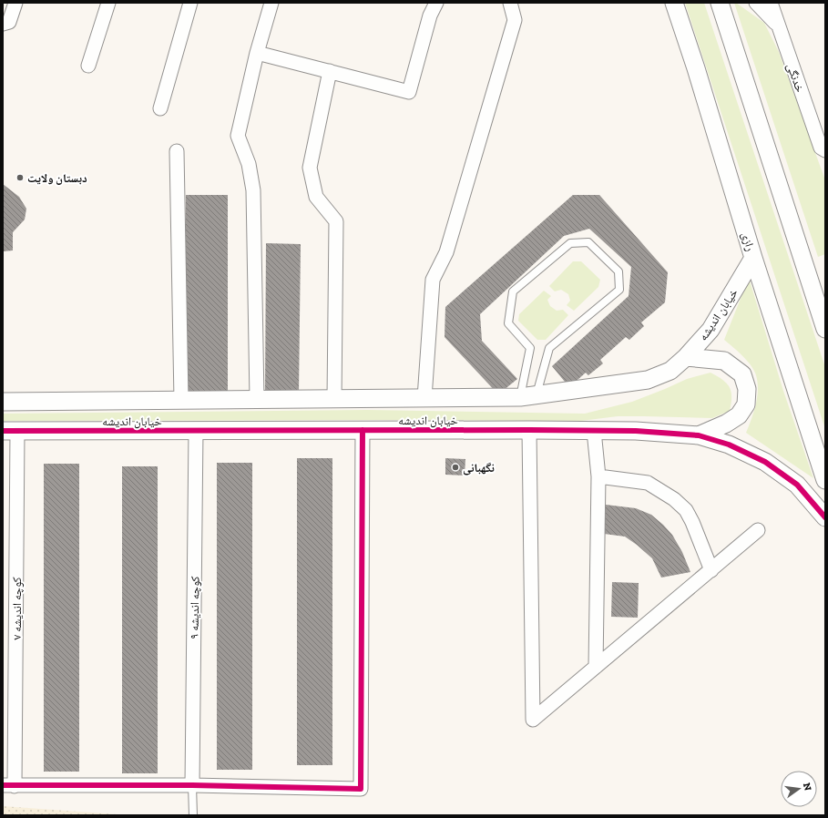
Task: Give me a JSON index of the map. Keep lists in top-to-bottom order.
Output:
{
  "streets": {
    "street": [
      "خدنگی",
      "رازی",
      "خیابان اندیشه",
      "کوچه اندیشه ۹",
      "کوچه اندیشه ۷"
    ]
  },
  "crossings": [
    ["رازی", "خیابان اندیشه"],
    ["خیابان اندیشه", "کوچه اندیشه ۹"],
    ["خیابان اندیشه", "کوچه اندیشه ۷"]
  ],
  "places": ["دبستان ولایت", "نگهبانی"],
  "north": "right"
}
